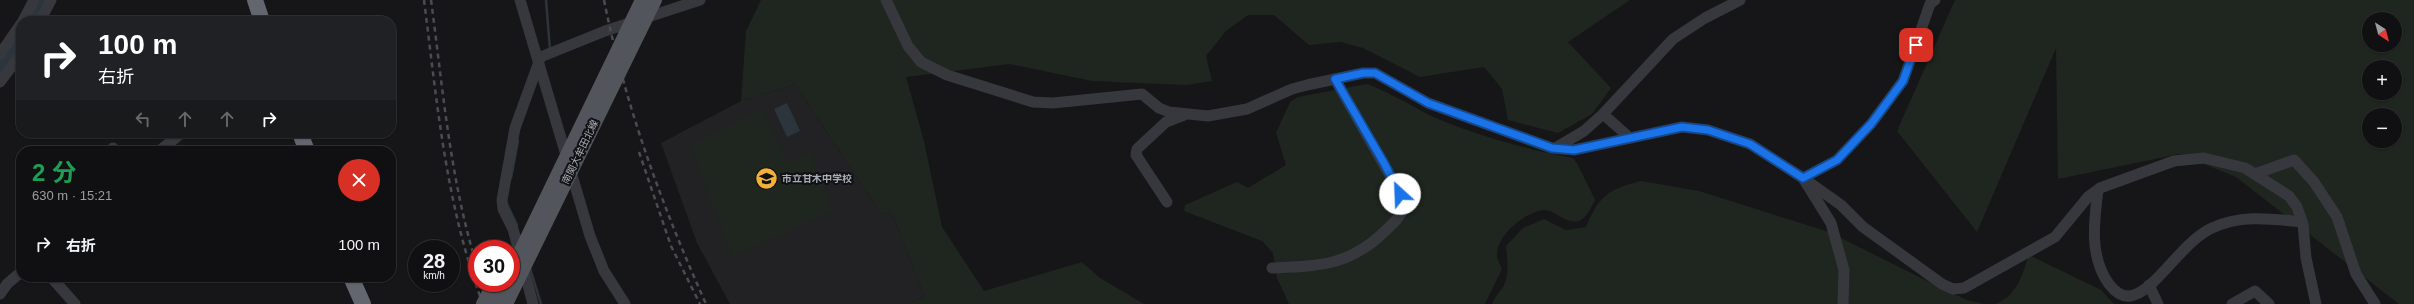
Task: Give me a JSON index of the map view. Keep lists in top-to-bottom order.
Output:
{
  "streets": {
    "main road": ["南関大牟田北線"]
  },
  "places": {
    "school or university": ["市立甘木中学校"]
  },
  "north": "bottom right",
  "page": {
    "map_buttons": ["+", "−"],
    "turn": ["100 m", "右折"],
    "heading": ["2 分", "630 m · 15:21"],
    "list": [
      {
        "name": "右折",
        "value": "100 m"
      }
    ],
    "speed": "28 km/h",
    "limit": "30"
  }
}
